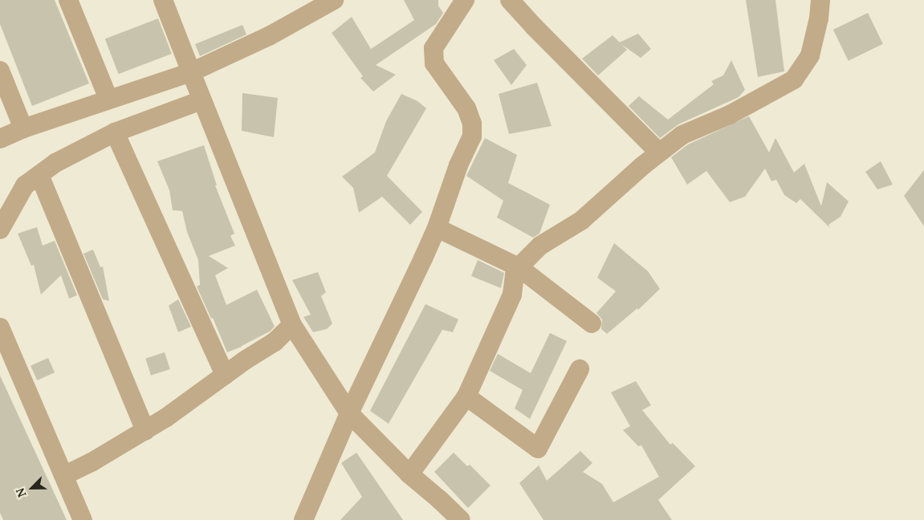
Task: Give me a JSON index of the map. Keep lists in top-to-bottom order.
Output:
{
  "north": "bottom left"
}
